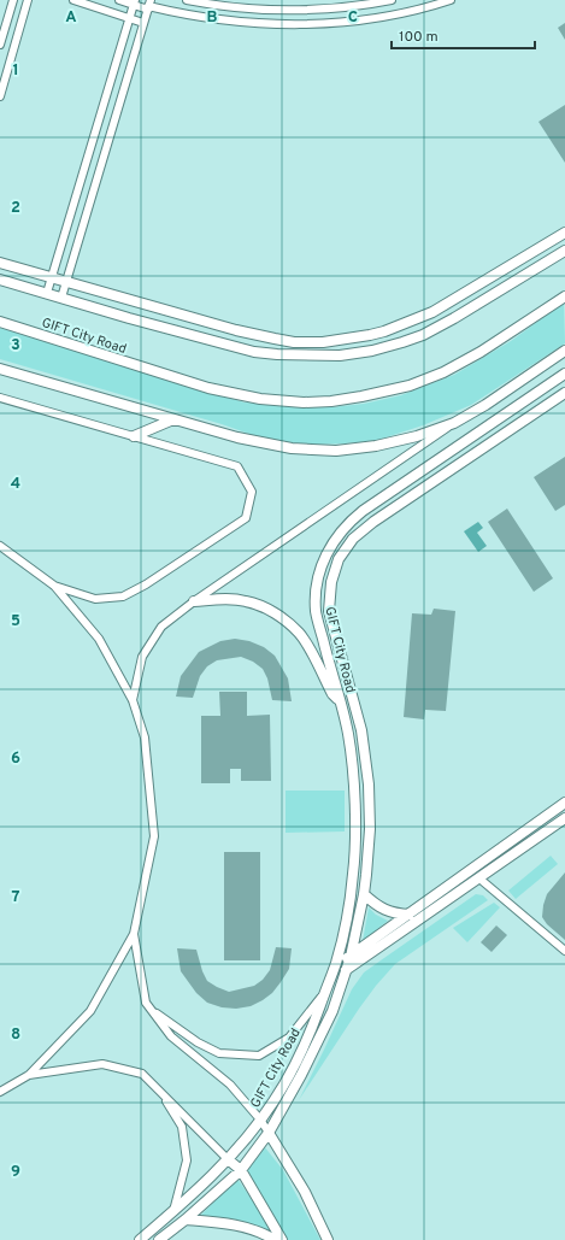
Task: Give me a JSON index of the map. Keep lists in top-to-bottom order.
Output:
{
  "streets": {
    "street": ["GIFT City Road"]
  },
  "scale_bar": "100 m",
  "grid": {
    "columns": ["A", "B", "C"],
    "rows": [
      "1",
      "2",
      "3",
      "4",
      "5",
      "6",
      "7",
      "8",
      "9"
    ]
  }
}
